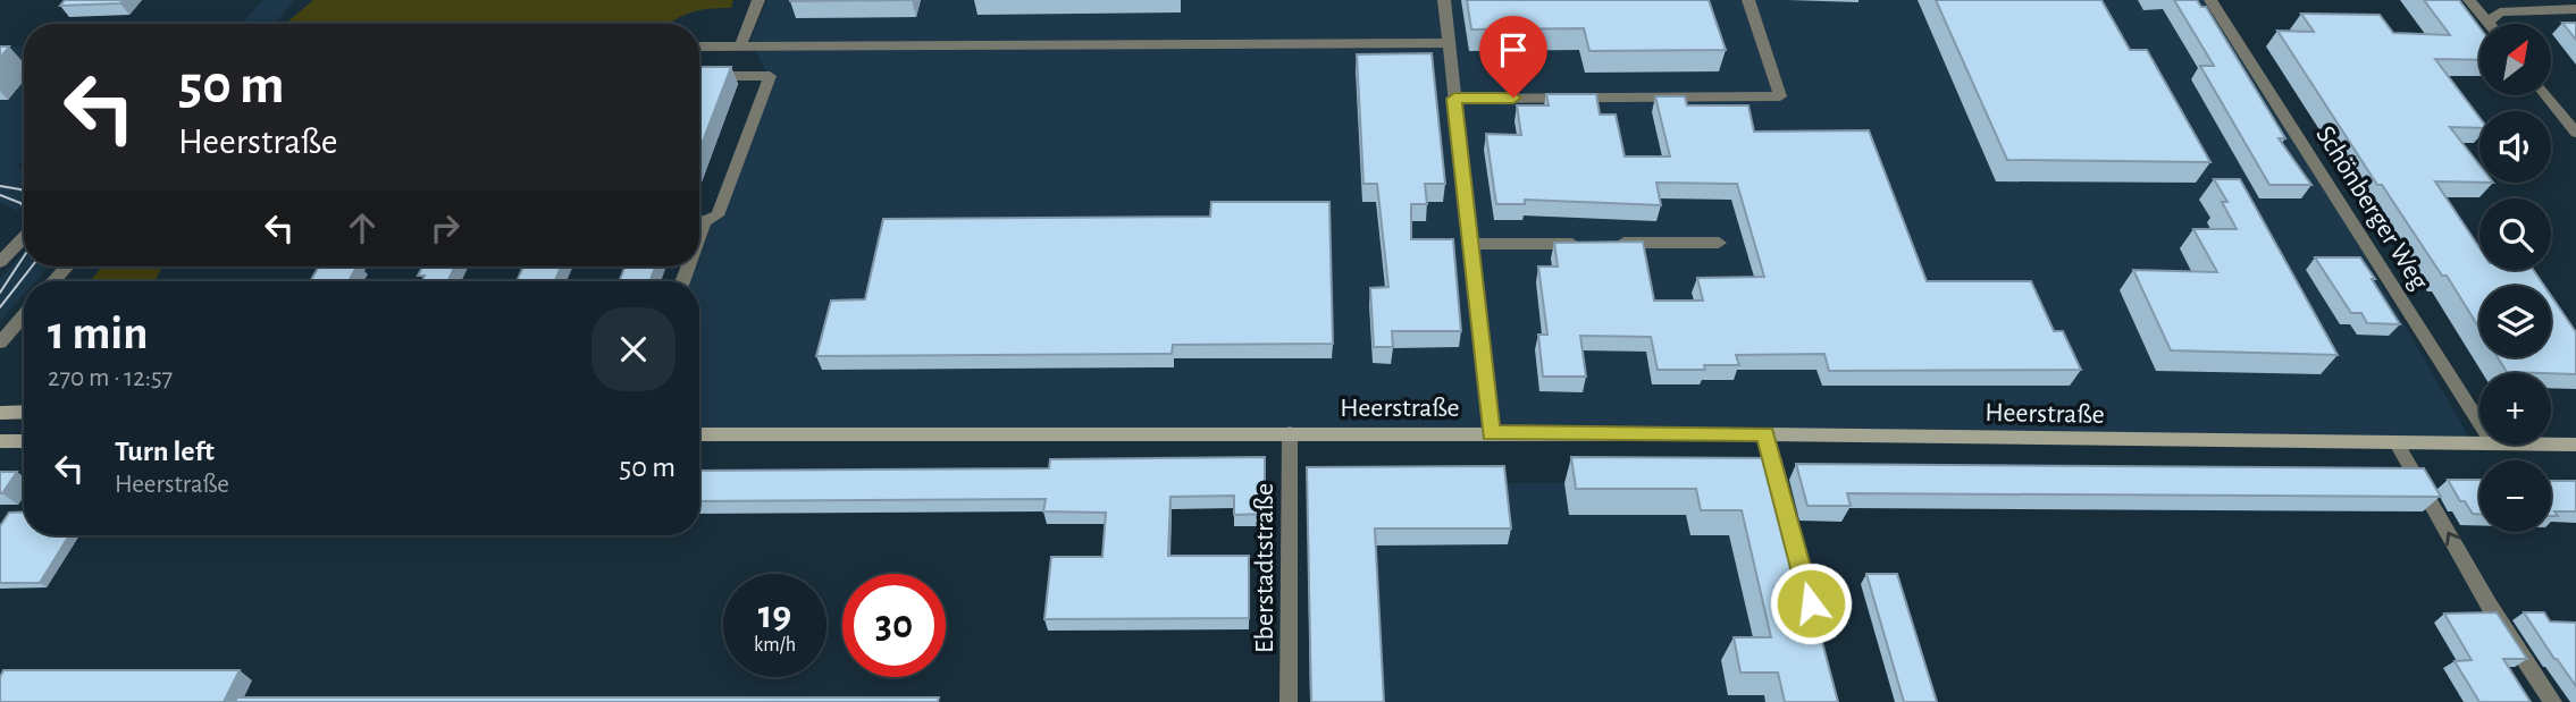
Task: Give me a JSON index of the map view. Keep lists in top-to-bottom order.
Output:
{
  "streets": {
    "main road": ["Heerstraße"],
    "street": ["Schönberger Weg", "Eberstadtstraße"]
  },
  "crossings": [
    ["Heerstraße", "Eberstadtstraße"]
  ],
  "north": "top right",
  "page": {
    "map_buttons": ["+", "−"],
    "turn": ["50 m", "Heerstraße"],
    "heading": ["1 min", "270 m · 12:57"],
    "list": [
      {
        "name": "Turn left",
        "note": "Heerstraße",
        "value": "50 m"
      }
    ],
    "speed": "19 km/h",
    "limit": "30"
  }
}
